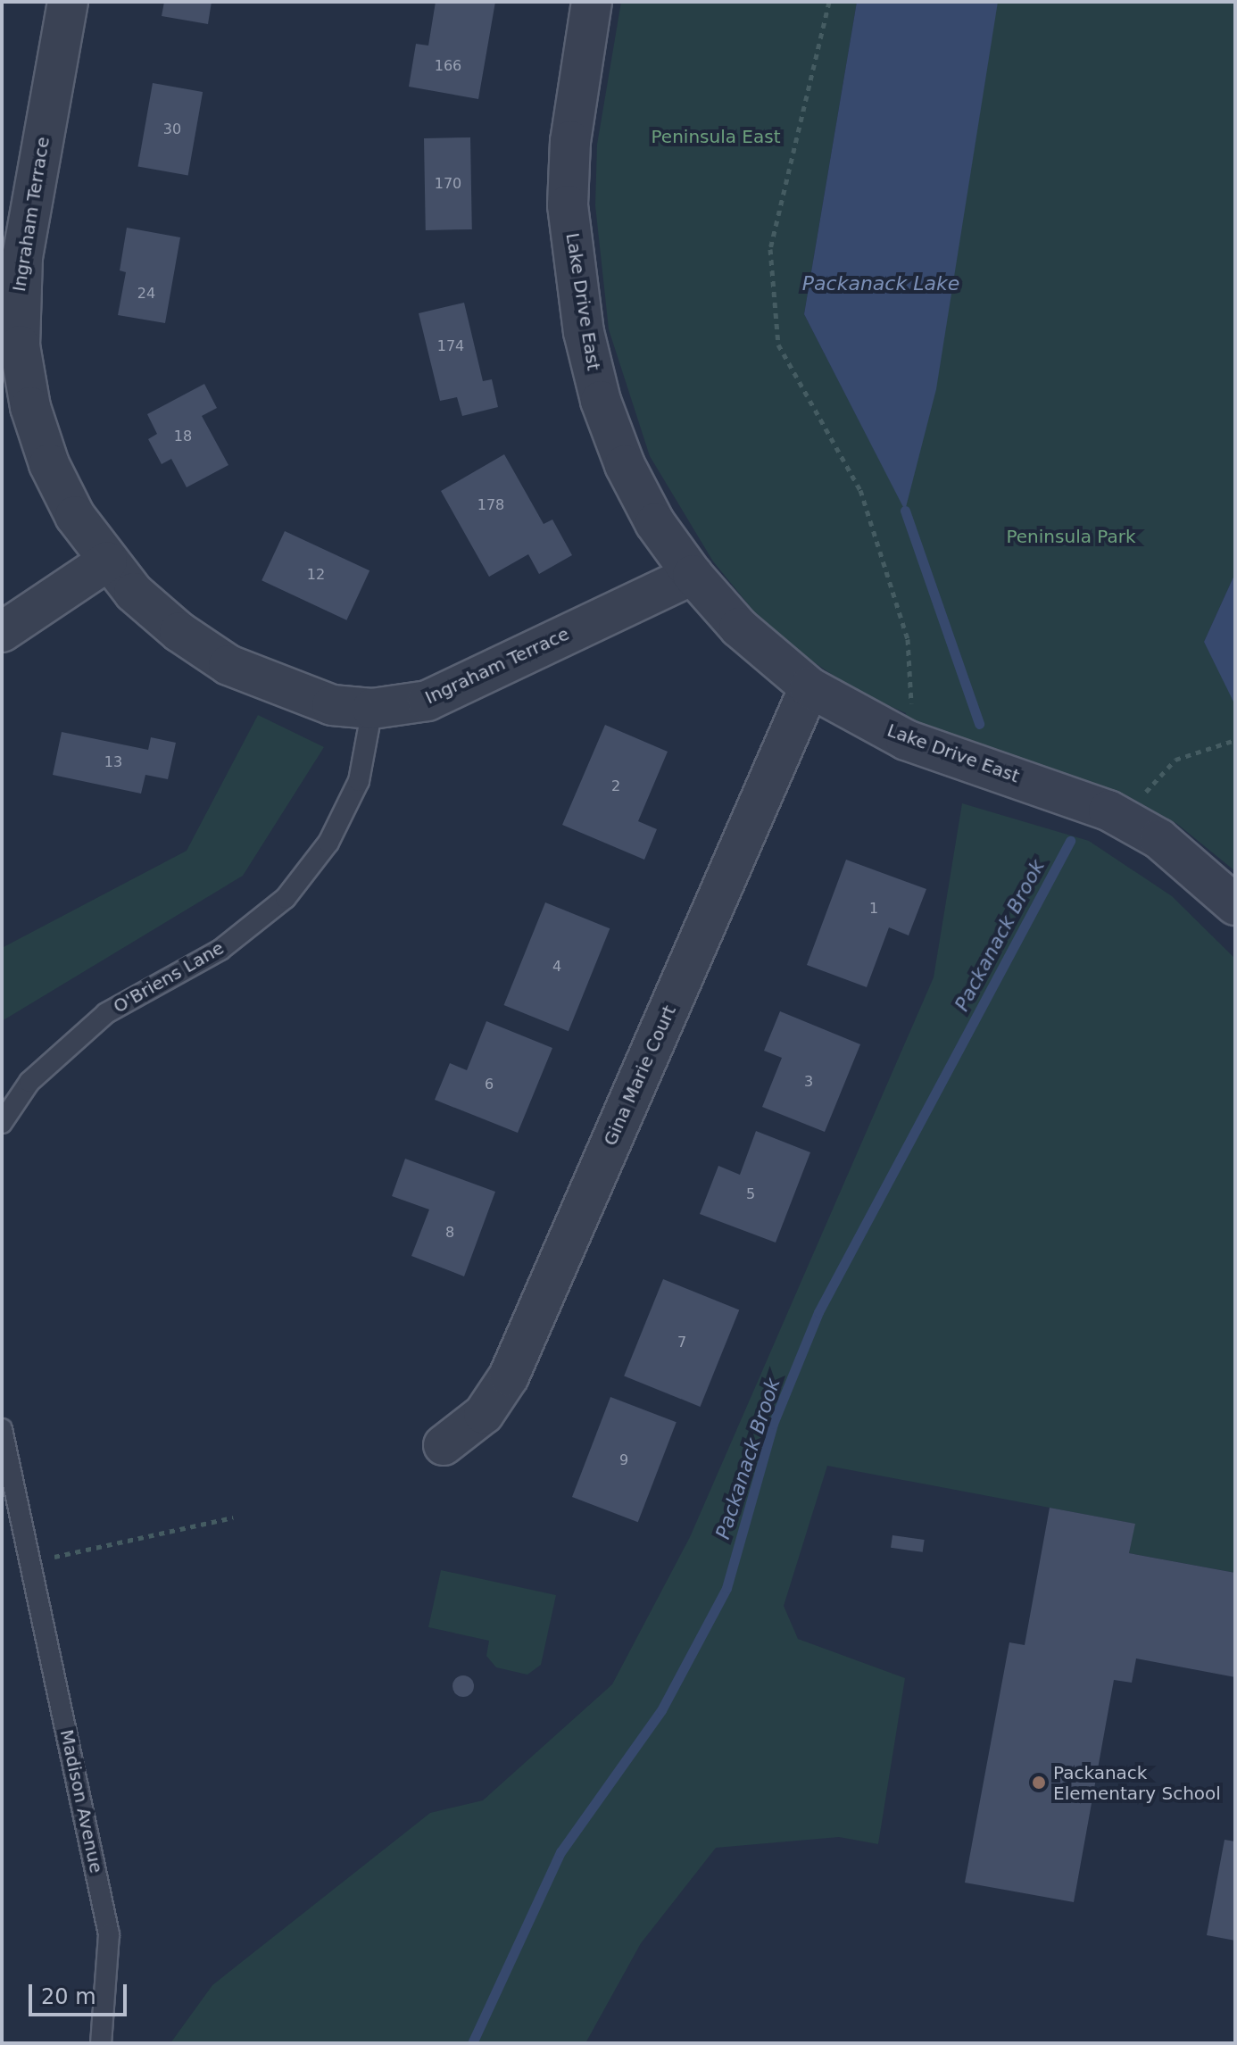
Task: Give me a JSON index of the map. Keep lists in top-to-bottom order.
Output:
{
  "streets": {
    "street": ["Ingraham Terrace", "Lake Drive East", "Gina Marie Court"],
    "lane": ["O'Briens Lane", "Madison Avenue"]
  },
  "crossings": [
    ["Ingraham Terrace", "Lake Drive East"],
    ["Ingraham Terrace", "O'Briens Lane"],
    ["Lake Drive East", "Gina Marie Court"]
  ],
  "water": ["Packanack Lake", "Packanack Brook"],
  "parks": ["Peninsula East", "Peninsula Park"],
  "places": ["Packanack Elementary School"],
  "house_numbers": [
    "166",
    "30",
    "170",
    "24",
    "174",
    "18",
    "178",
    "12",
    "13",
    "2",
    "1",
    "4",
    "3",
    "6",
    "5",
    "8",
    "7",
    "9"
  ],
  "scale_bar": "20 m"
}
